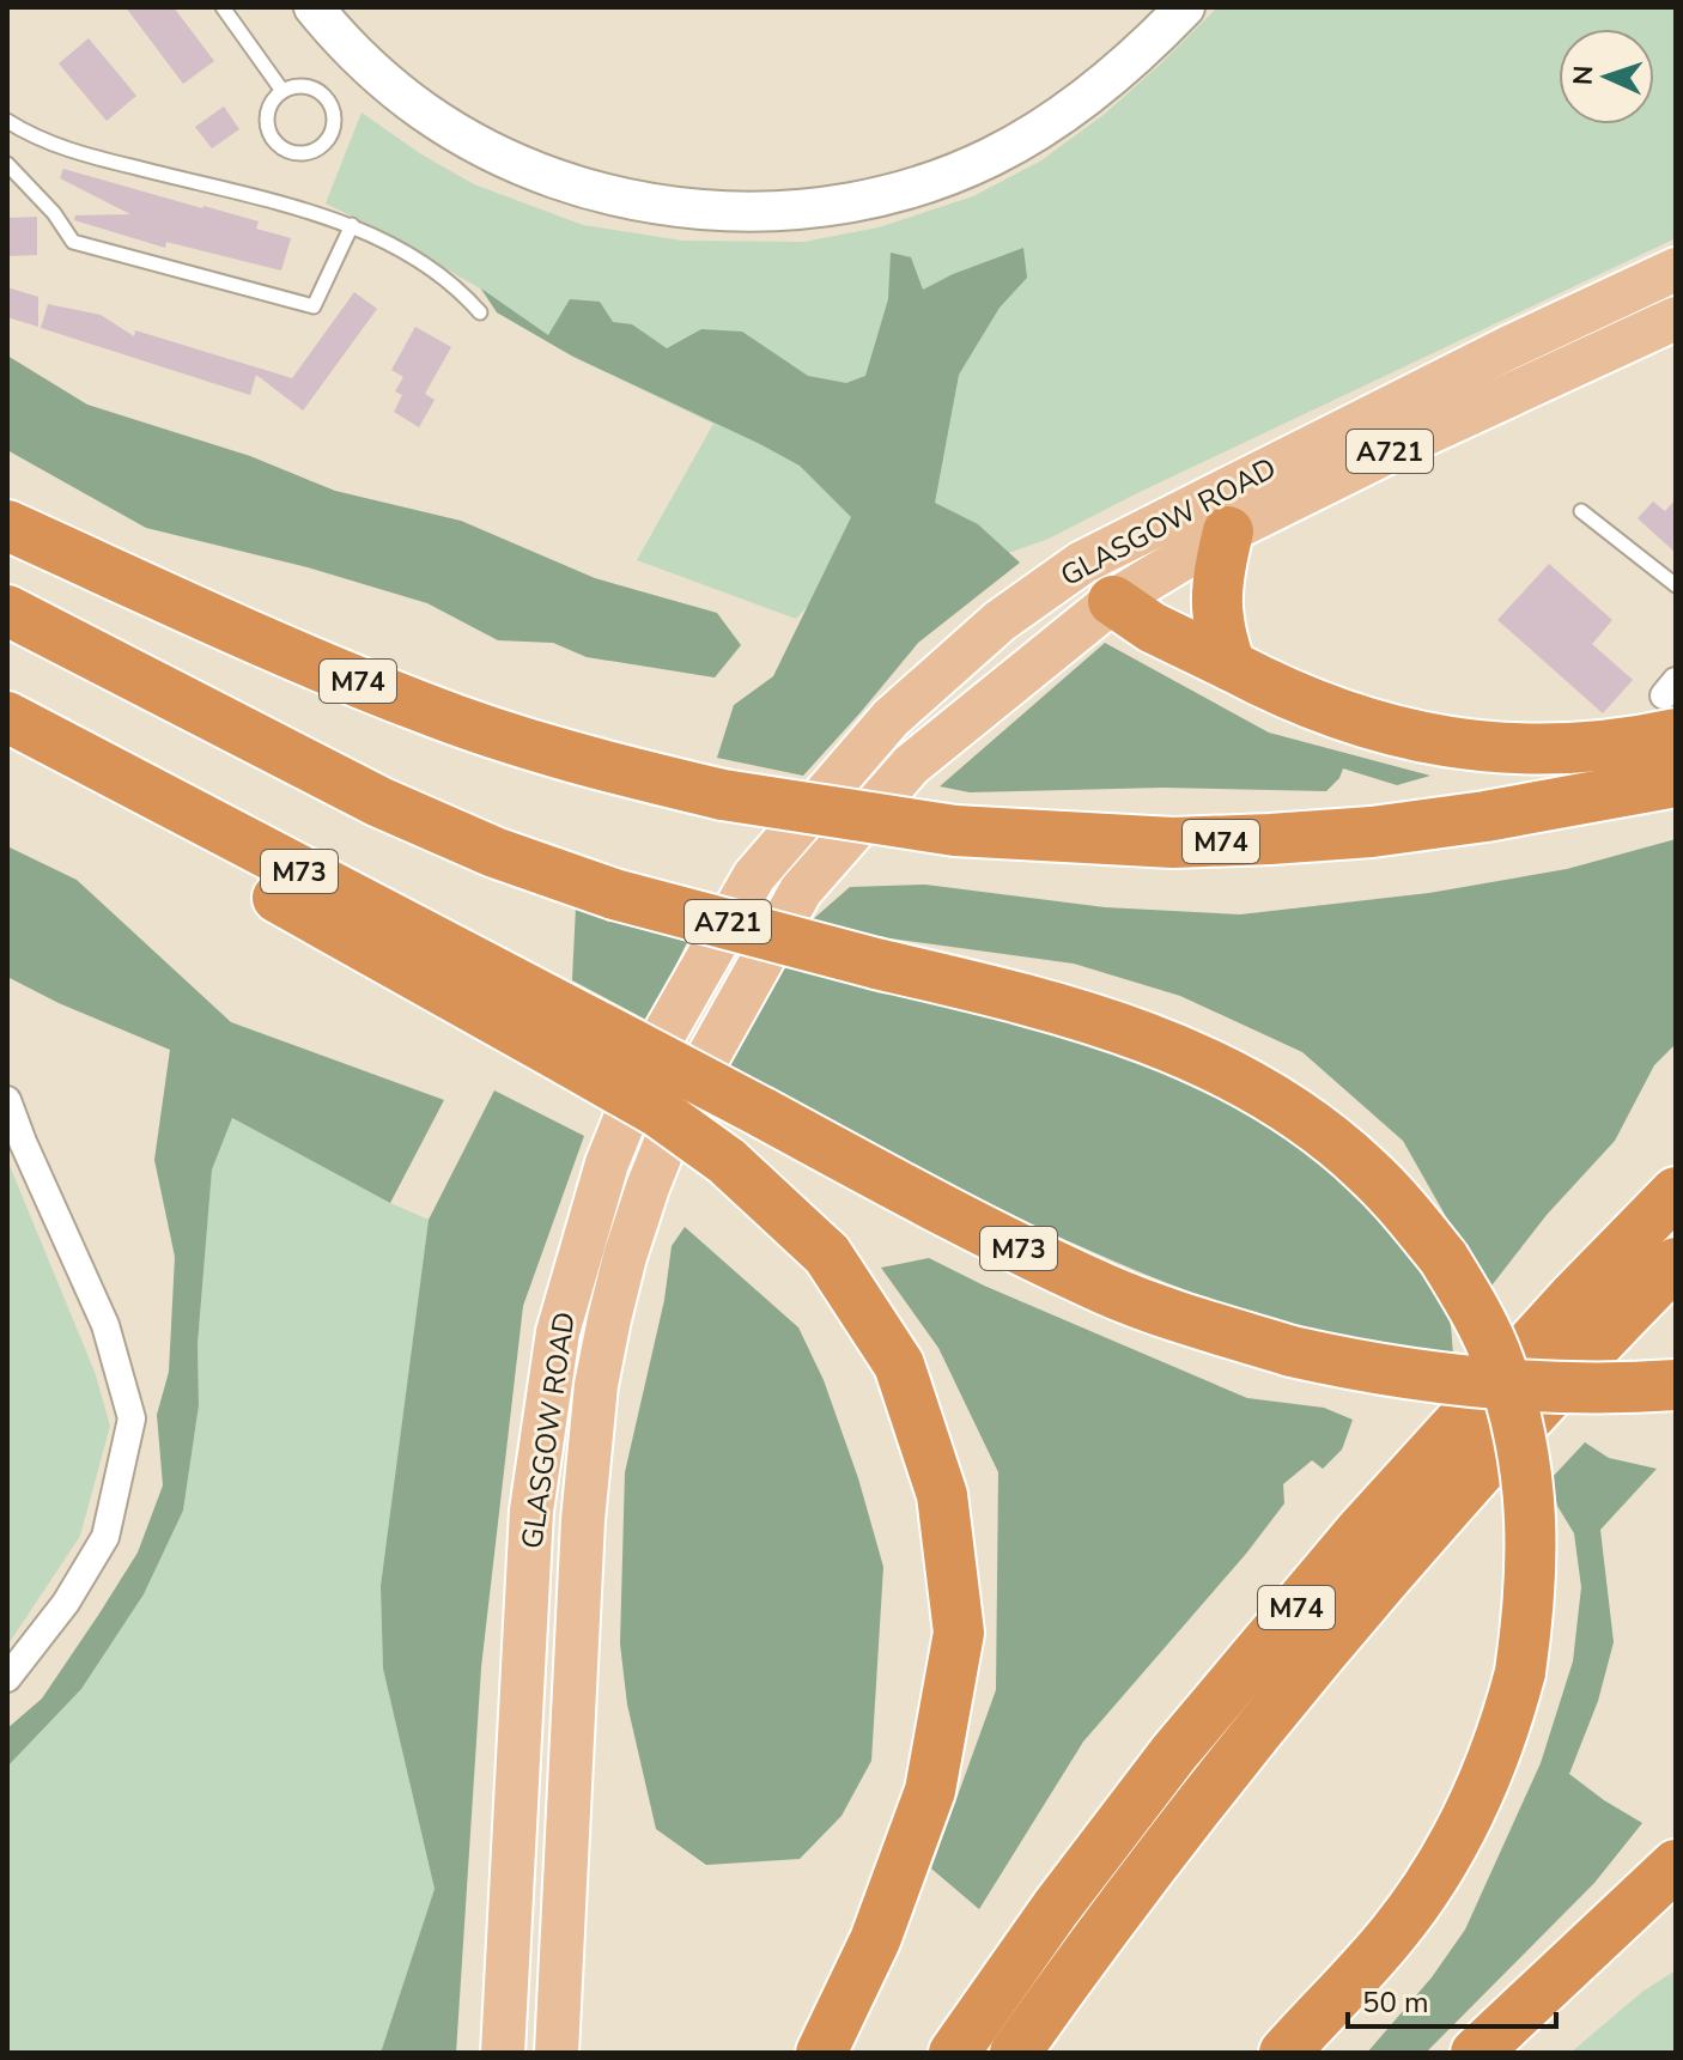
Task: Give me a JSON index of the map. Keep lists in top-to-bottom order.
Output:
{
  "streets": {
    "highway": ["M74", "M73"],
    "main road": ["A721", "GLASGOW ROAD"]
  },
  "scale_bar": "50 m",
  "north": "left"
}
